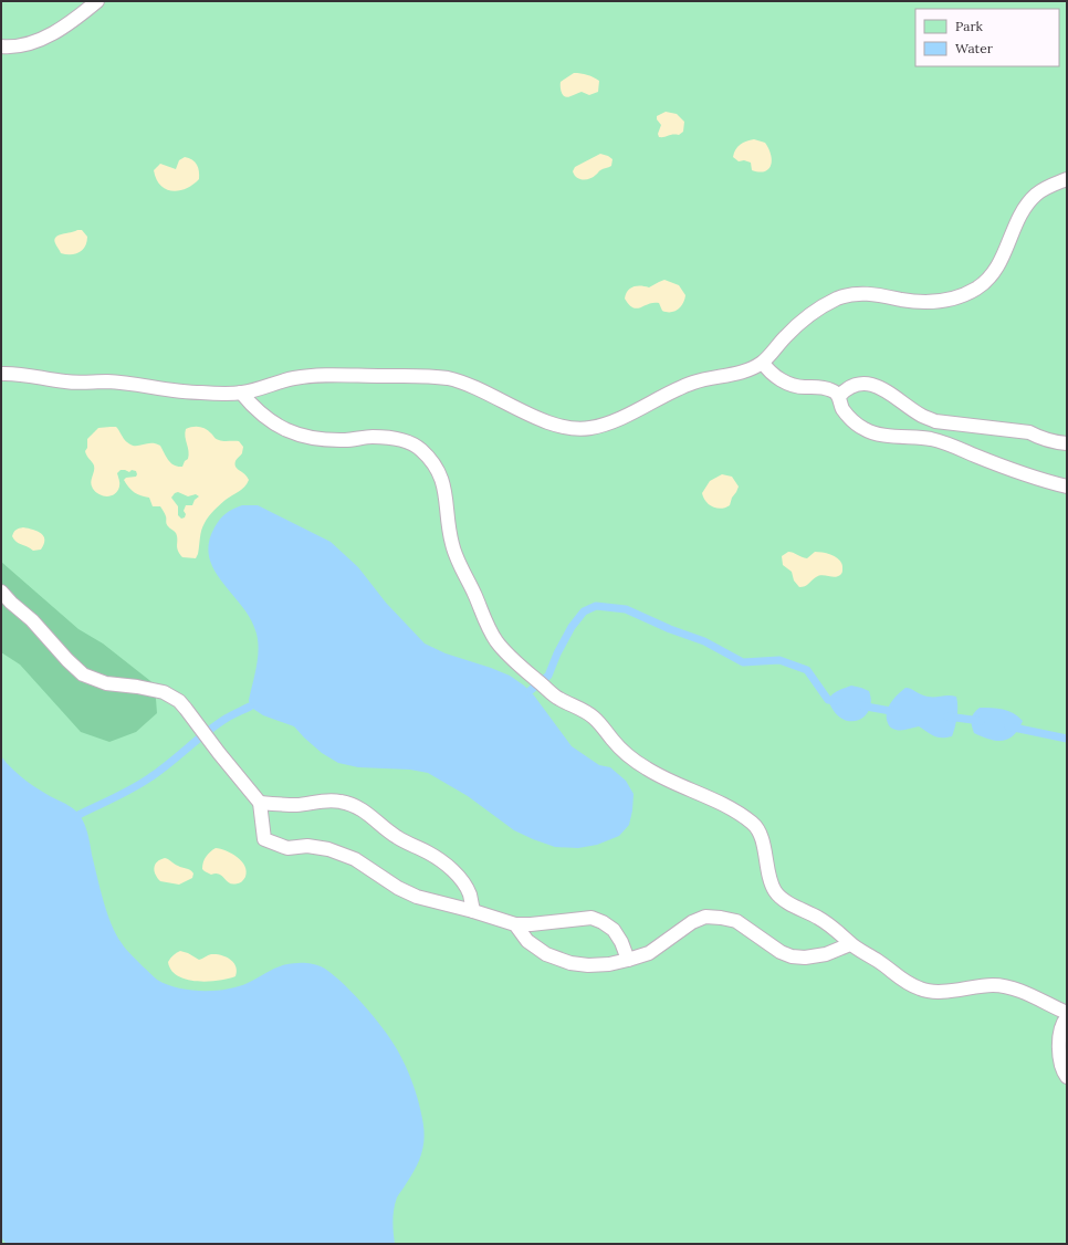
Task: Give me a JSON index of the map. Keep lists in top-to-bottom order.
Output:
{
  "legend": ["Park", "Water"]
}
